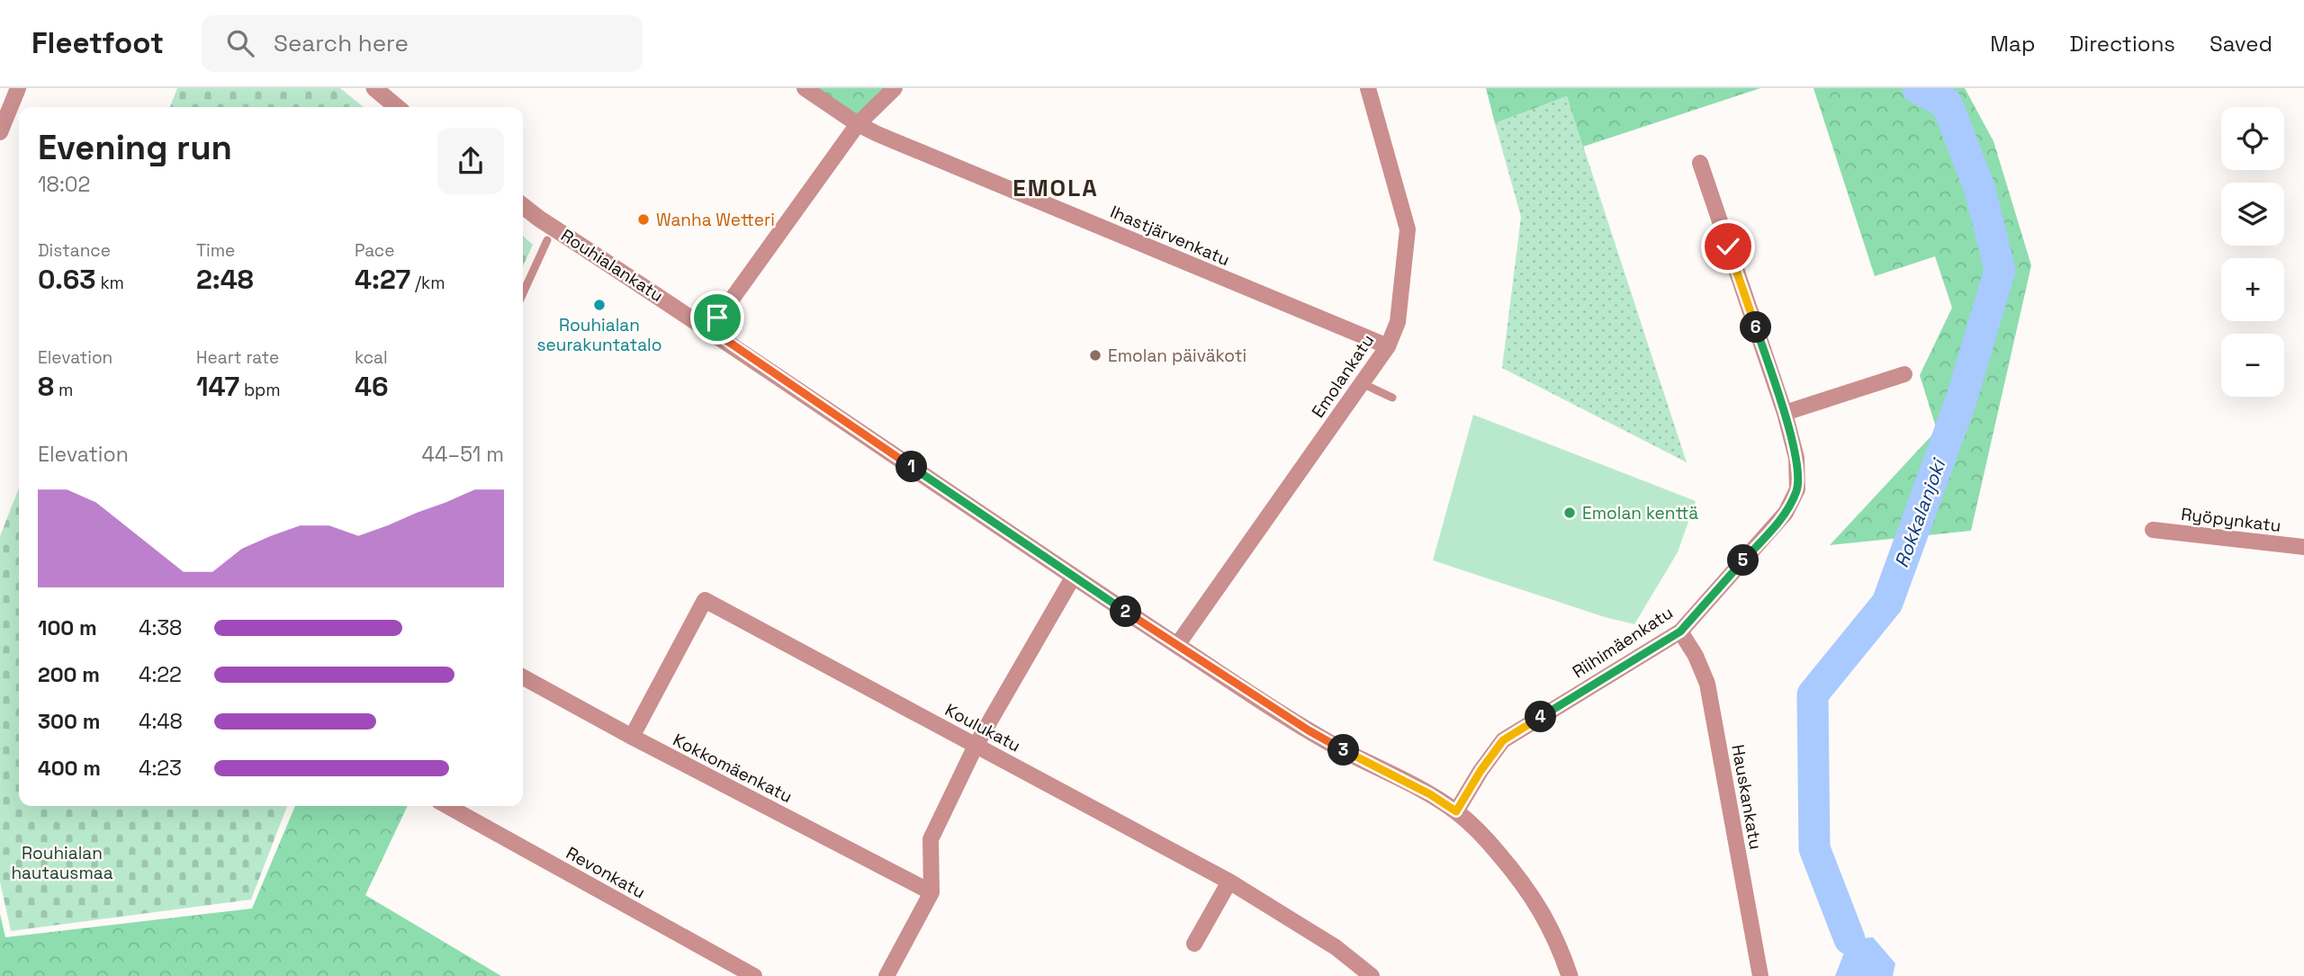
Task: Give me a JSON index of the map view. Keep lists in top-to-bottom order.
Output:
{
  "streets": {
    "street": [
      "Ihastjärvenkatu",
      "Rouhialankatu",
      "Emolankatu",
      "Ryöpynkatu",
      "Riihimäenkatu",
      "Koulukatu",
      "Kokkomäenkatu",
      "Hauskankatu",
      "Revonkatu"
    ]
  },
  "crossings": [
    ["Ihastjärvenkatu", "Emolankatu"],
    ["Rouhialankatu", "Emolankatu"],
    ["Rouhialankatu", "Riihimäenkatu"],
    ["Riihimäenkatu", "Hauskankatu"],
    ["Koulukatu", "Kokkomäenkatu"]
  ],
  "districts": ["EMOLA"],
  "water": ["Rokkalanjoki"],
  "parks": ["Rouhialan hautausmaa"],
  "places": [
    "Wanha Wetteri",
    "Rouhialan seurakuntatalo",
    "Emolan päiväkoti",
    "Emolan kenttä"
  ],
  "page": {
    "header": "Fleetfoot",
    "search": "Search here",
    "nav": ["Map", "Directions", "Saved"],
    "map_buttons": ["+", "−"],
    "heading": ["Evening run", "18:02"],
    "stats": [
      ["Distance", "0.63 km"],
      ["Time", "2:48"],
      ["Pace", "4:27 /km"],
      ["Elevation", "8 m"],
      ["Heart rate", "147 bpm"],
      ["kcal", "46"]
    ],
    "pins": [
      "6",
      "1",
      "5",
      "2",
      "4",
      "3"
    ],
    "chart": ["Elevation", "44–51 m"],
    "list": [
      {
        "name": "100 m",
        "note": "4:38"
      },
      {
        "name": "200 m",
        "note": "4:22"
      },
      {
        "name": "300 m",
        "note": "4:48"
      },
      {
        "name": "400 m",
        "note": "4:23"
      }
    ]
  }
}
